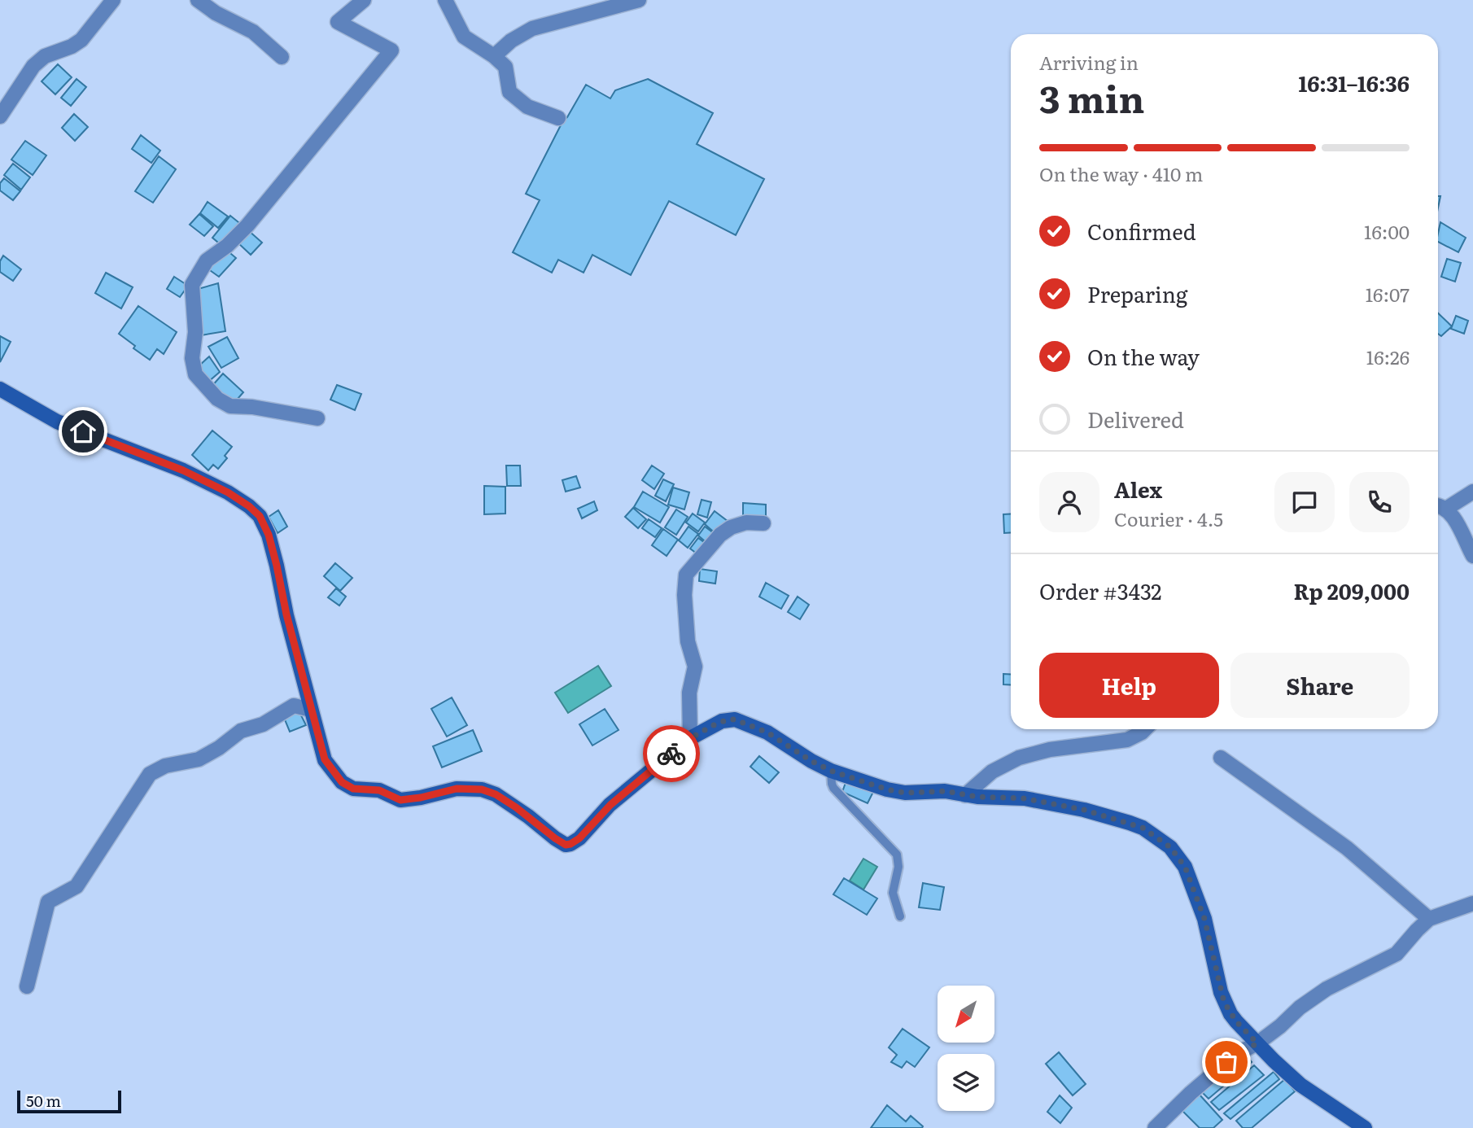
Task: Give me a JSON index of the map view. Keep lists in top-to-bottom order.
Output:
{
  "scale_bar": "50 m",
  "north": "bottom left",
  "page": {
    "heading": ["3 min", "Arriving in", "16:31–16:36"],
    "panel": [
      "Alex",
      "Courier · 4.5",
      "Order #3432",
      "Rp 209,000"
    ],
    "bar": "On the way · 410 m",
    "list": [
      ["Confirmed", "16:00"],
      ["Preparing", "16:07"],
      ["On the way", "16:26"],
      "Delivered"
    ],
    "buttons": ["Help", "Share"],
    "scale": "50 m"
  }
}
